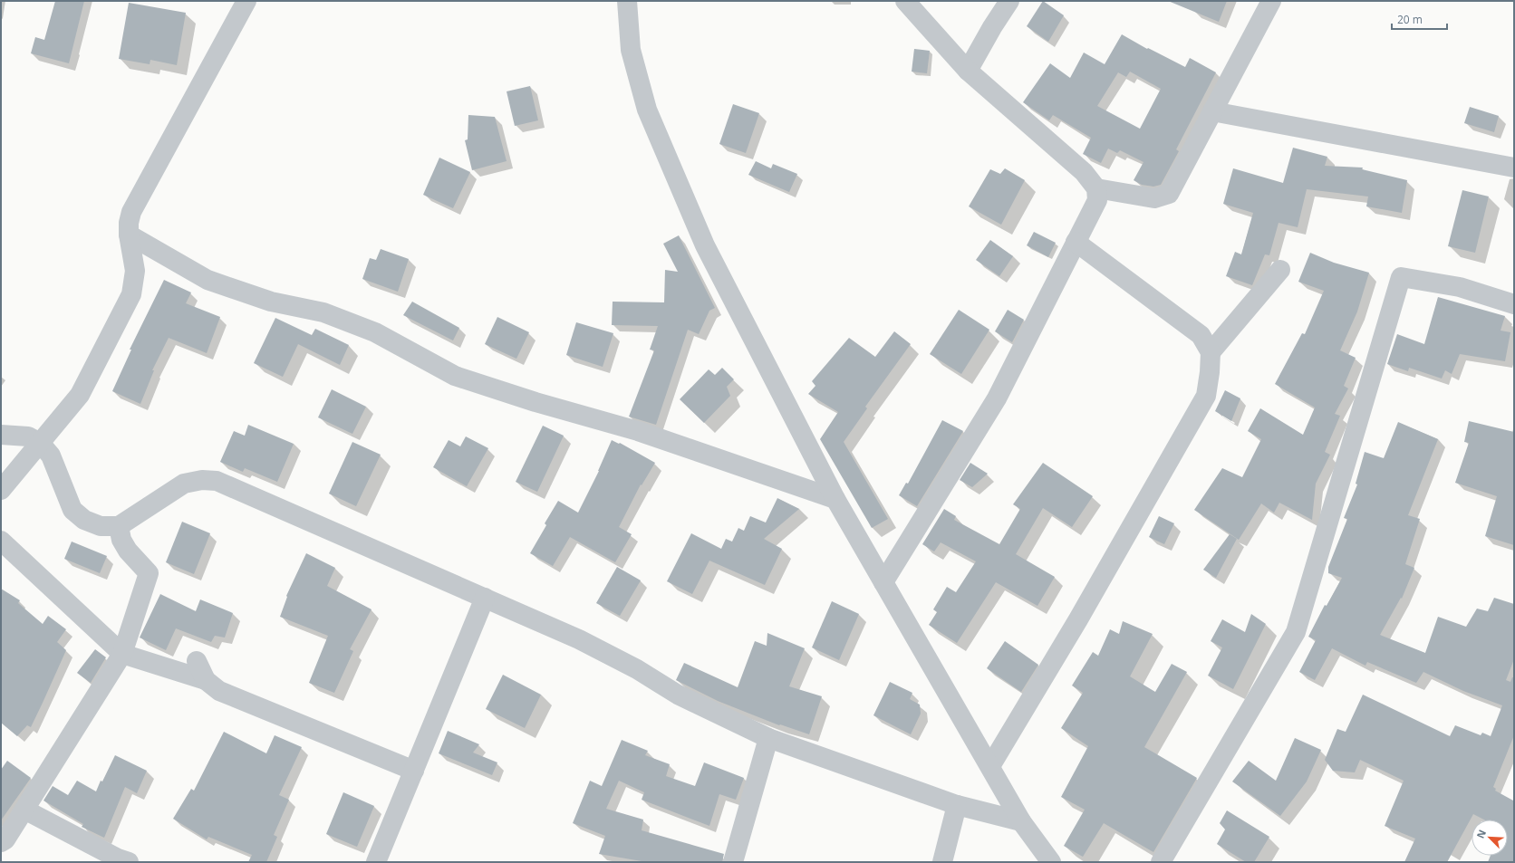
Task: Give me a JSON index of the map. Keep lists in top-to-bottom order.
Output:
{
  "scale_bar": "20 m",
  "north": "top left"
}
